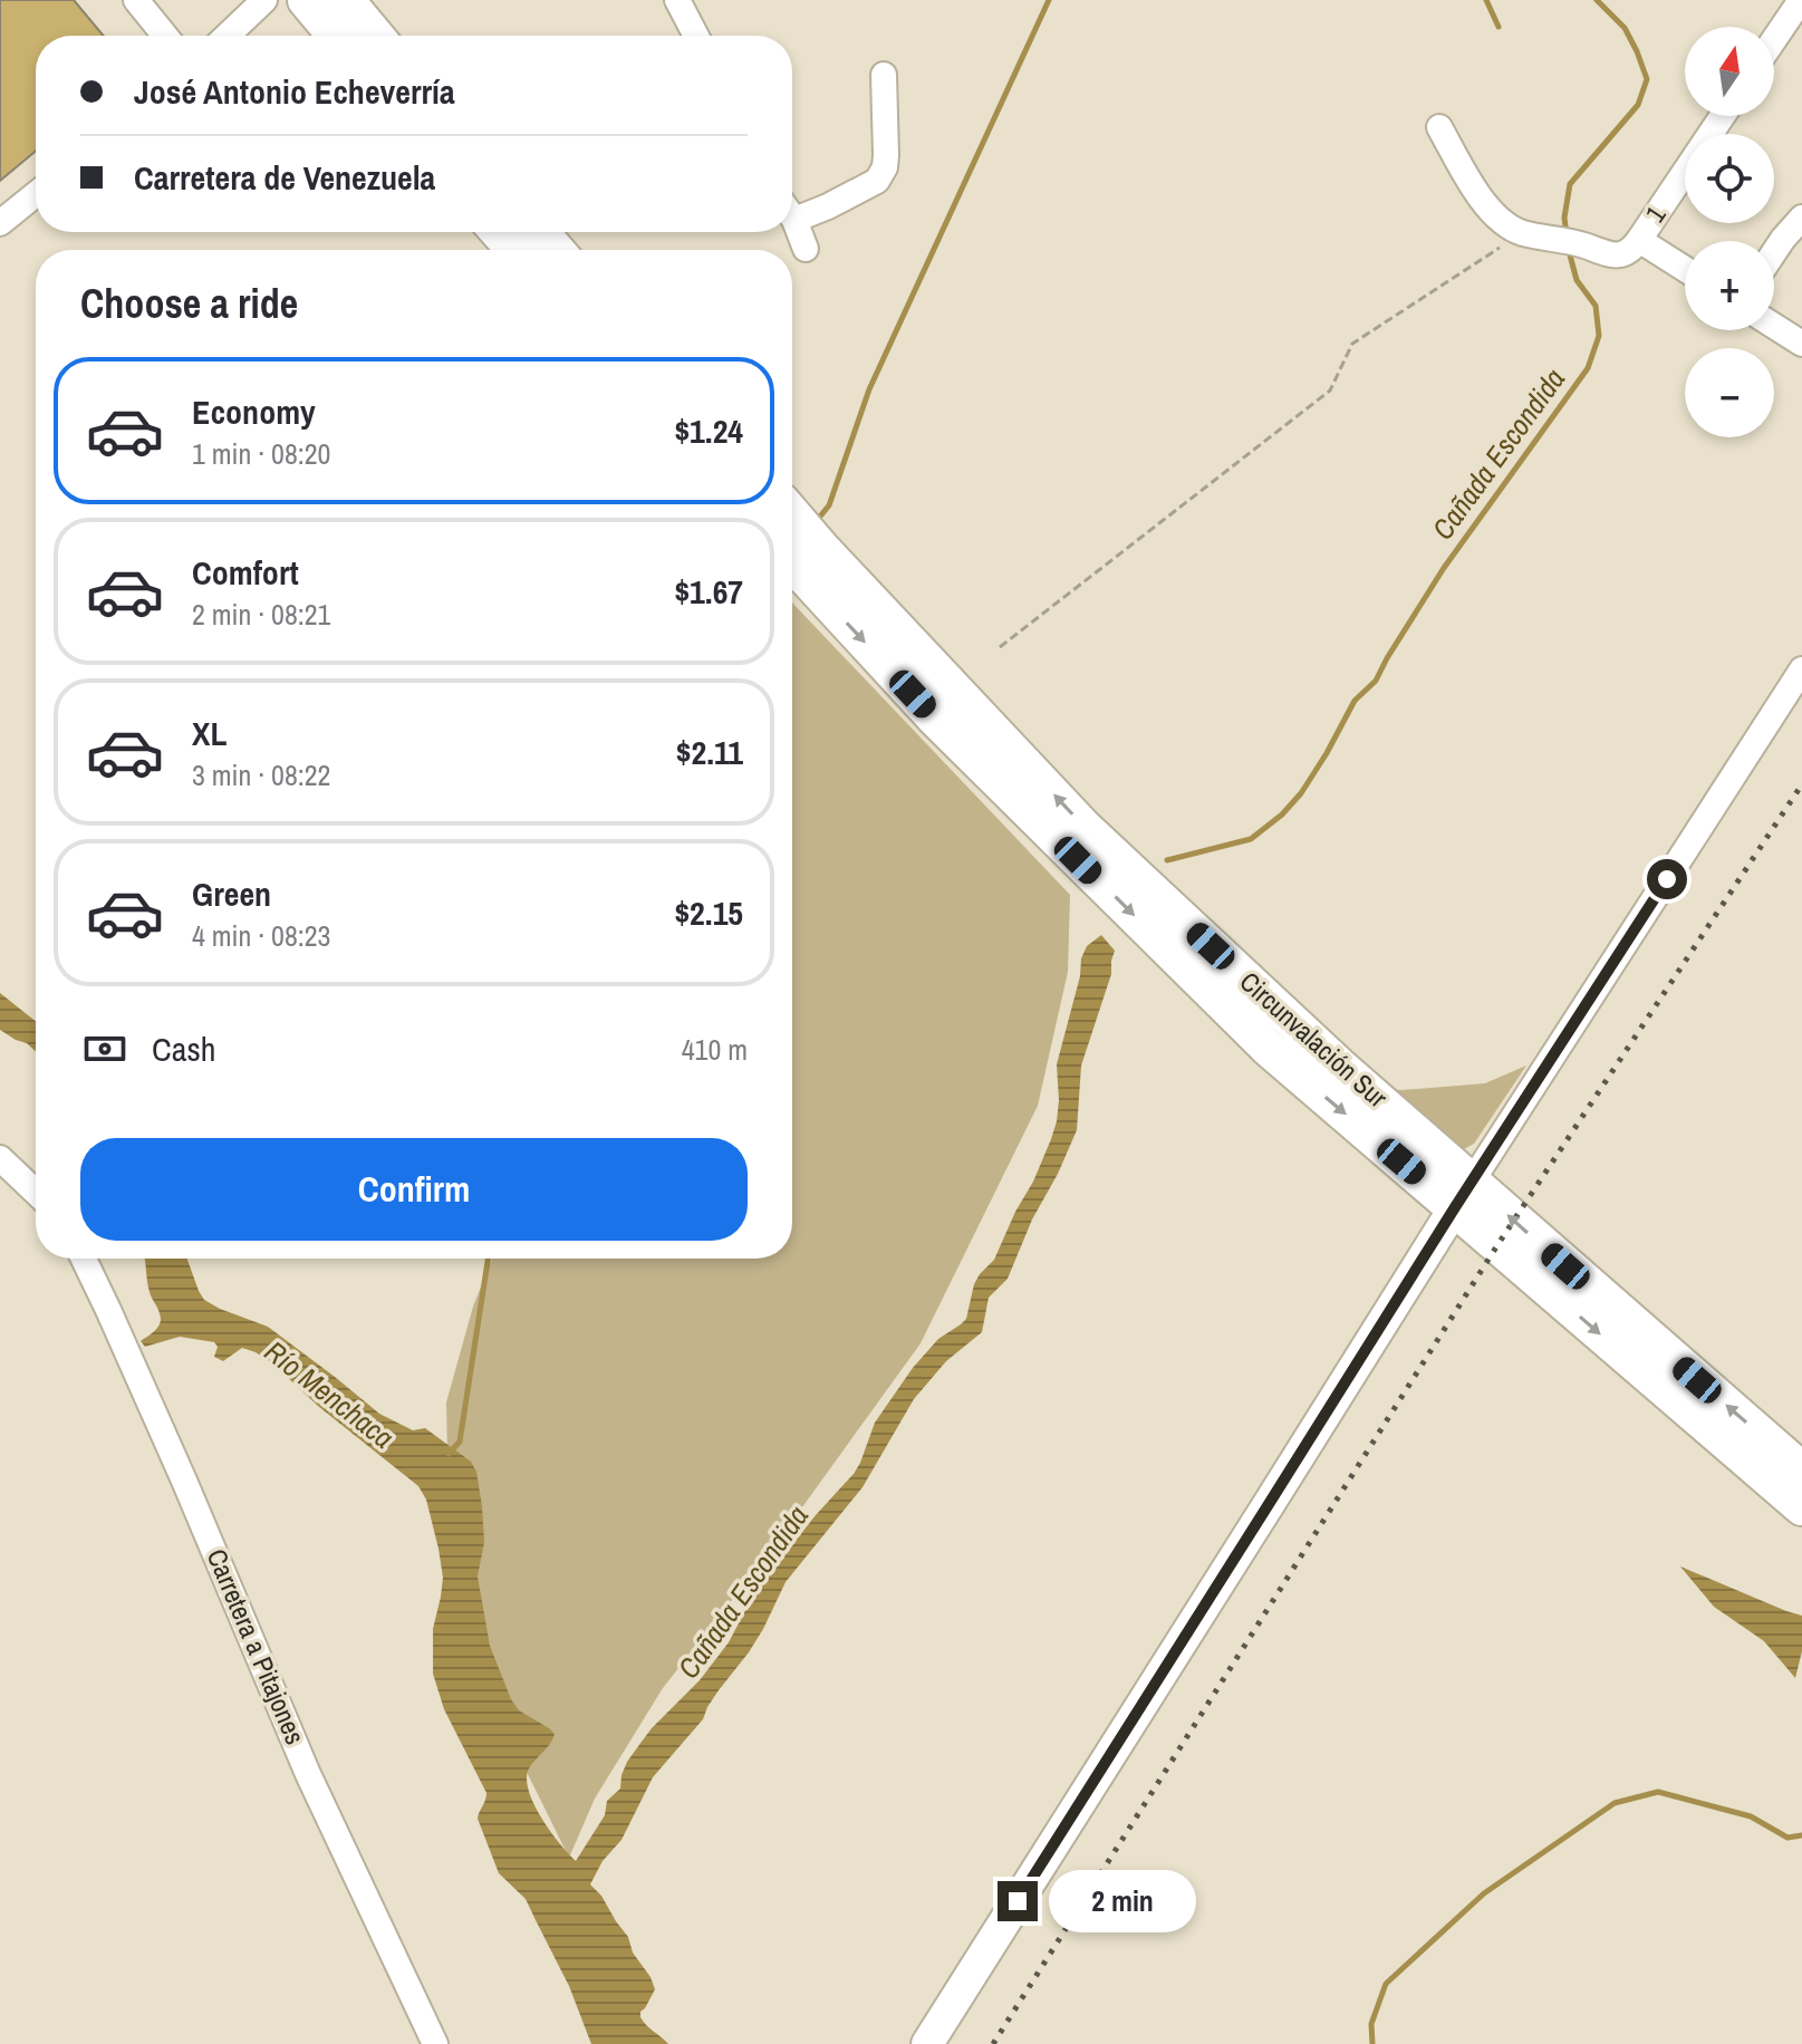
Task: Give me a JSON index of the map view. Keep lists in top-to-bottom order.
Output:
{
  "streets": {
    "highway": ["Circunvalación Sur"],
    "street": ["1", "Carretera a Pitajones"]
  },
  "water": ["Cañada Escondida", "Río Menchaca"],
  "north": "top",
  "page": {
    "map_buttons": ["+", "−"],
    "banner": ["José Antonio Echeverría", "Carretera de Venezuela"],
    "heading": "Choose a ride",
    "list": [
      {
        "name": "Economy",
        "note": "1 min · 08:20",
        "value": "$1.24"
      },
      {
        "name": "Comfort",
        "note": "2 min · 08:21",
        "value": "$1.67"
      },
      {
        "name": "XL",
        "note": "3 min · 08:22",
        "value": "$2.11"
      },
      {
        "name": "Green",
        "note": "4 min · 08:23",
        "value": "$2.15"
      }
    ],
    "pay": ["Cash", "410 m"],
    "buttons": "Confirm",
    "bubble": "2 min"
  }
}
